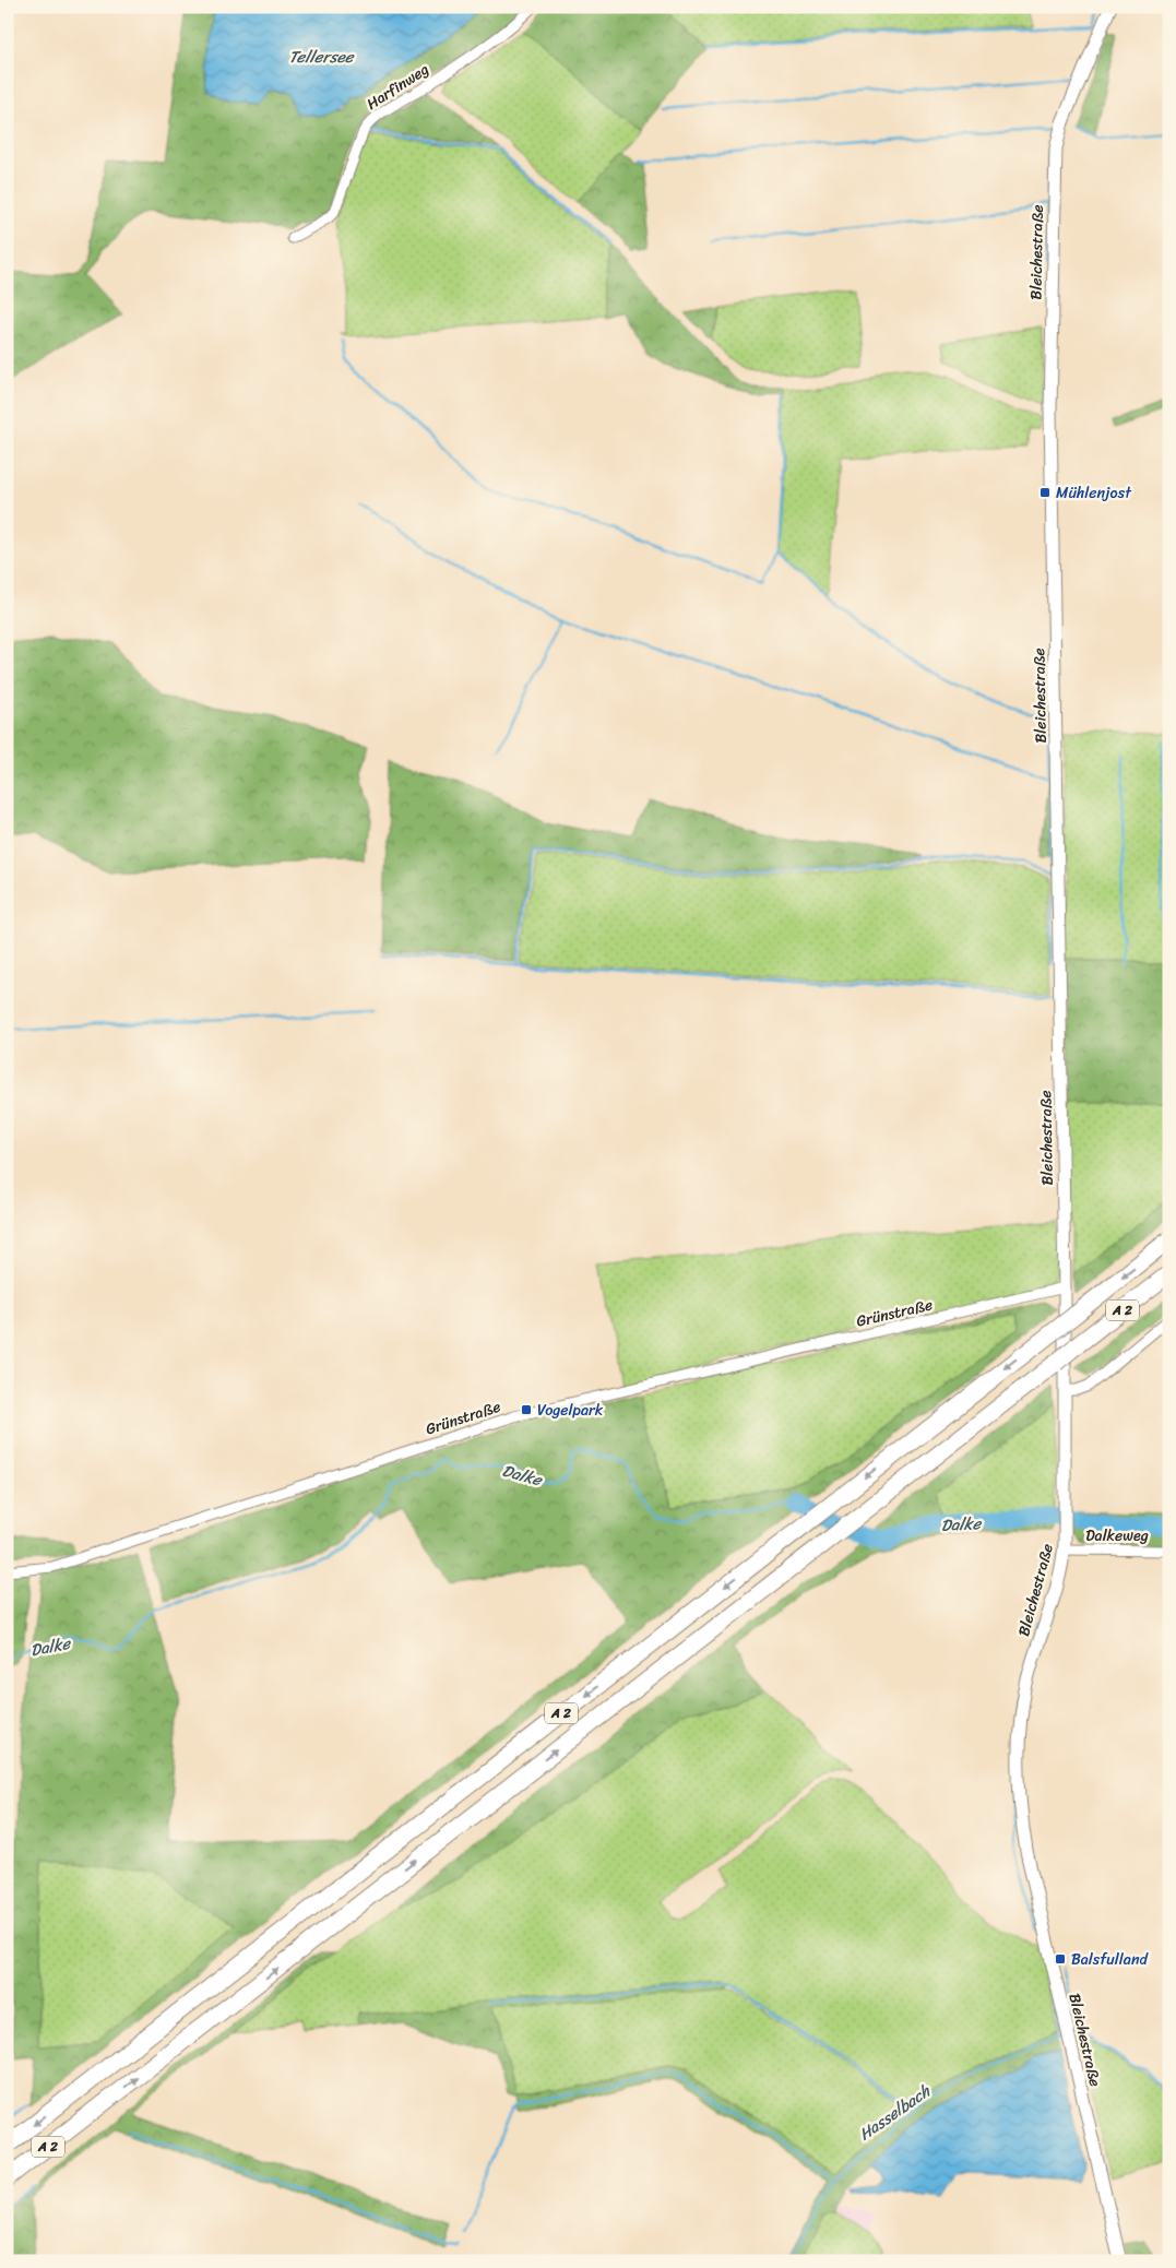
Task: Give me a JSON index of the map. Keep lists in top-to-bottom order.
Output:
{
  "streets": {
    "highway": ["A 2"],
    "street": [
      "Harfinweg",
      "Bleichestraße",
      "Grünstraße",
      "Dalkeweg"
    ]
  },
  "crossings": [
    ["Bleichestraße", "Grünstraße"],
    ["Bleichestraße", "Dalkeweg"]
  ],
  "water": ["Tellersee", "Dalke", "Hasselbach"],
  "places": {
    "transit": ["Mühlenjost", "Vogelpark", "Balsfulland"]
  }
}
